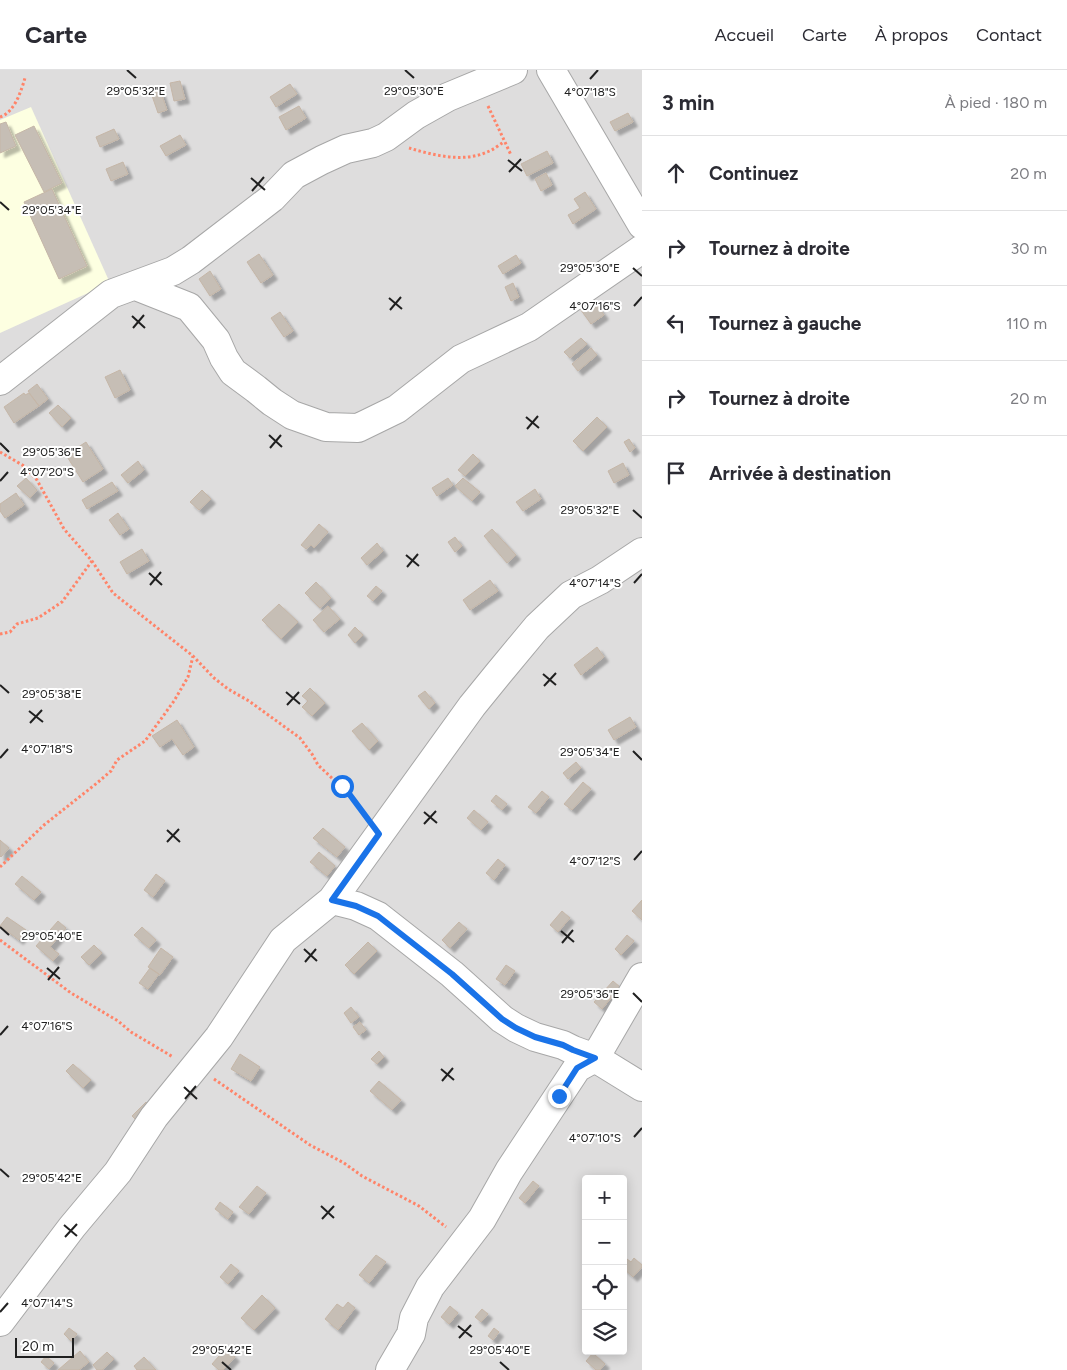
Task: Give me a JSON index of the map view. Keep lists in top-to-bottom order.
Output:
{
  "scale_bar": "20 m",
  "page": {
    "header": "Carte",
    "nav": [
      "Accueil",
      "Carte",
      "À propos",
      "Contact"
    ],
    "heading": ["3 min", "À pied · 180 m"],
    "list": [
      ["Continuez", "20 m"],
      ["Tournez à droite", "30 m"],
      ["Tournez à gauche", "110 m"],
      ["Tournez à droite", "20 m"],
      "Arrivée à destination"
    ],
    "map_buttons": ["+", "−"],
    "scale": "20 m"
  },
  "coordinates": [
    "29°05'32\"E",
    "29°05'30\"E",
    "4°07'18\"S",
    "29°05'34\"E",
    "4°07'16\"S",
    "29°05'36\"E",
    "4°07'20\"S",
    "4°07'14\"S",
    "29°05'38\"E",
    "4°07'12\"S",
    "29°05'40\"E",
    "4°07'10\"S",
    "29°05'42\"E"
  ]
}
